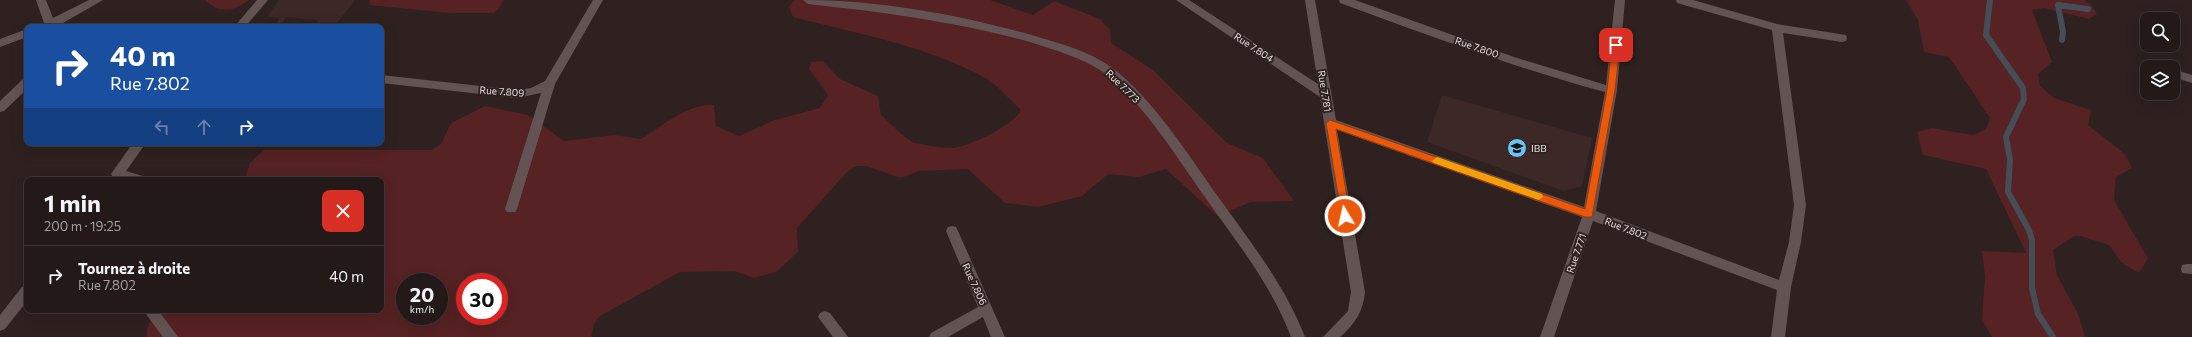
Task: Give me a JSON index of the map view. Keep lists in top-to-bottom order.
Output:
{
  "streets": {
    "street": [
      "Rue 7.804",
      "Rue 7.800",
      "Rue 7.773",
      "Rue 7.809",
      "Rue 7.781",
      "Rue 7.802",
      "Rue 7.771",
      "Rue 7.806"
    ]
  },
  "crossings": [
    ["Rue 7.804", "Rue 7.781"],
    ["Rue 7.800", "Rue 7.771"],
    ["Rue 7.781", "Rue 7.802"],
    ["Rue 7.802", "Rue 7.771"]
  ],
  "places": {
    "school or university": ["IBB"]
  },
  "page": {
    "turn": ["40 m", "Rue 7.802"],
    "heading": ["1 min", "200 m · 19:25"],
    "list": [
      {
        "name": "Tournez à droite",
        "note": "Rue 7.802",
        "value": "40 m"
      }
    ],
    "speed": "20 km/h",
    "limit": "30"
  }
}
